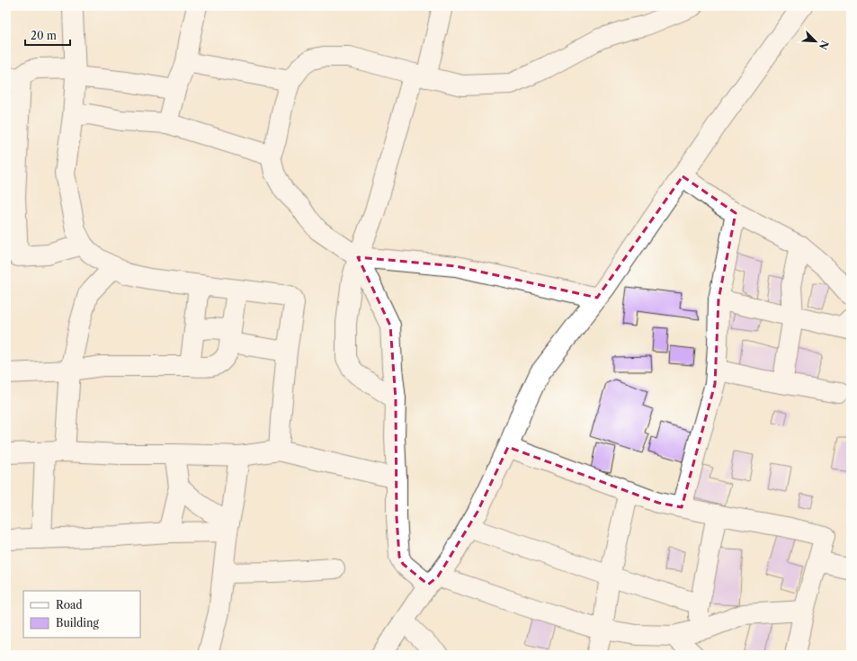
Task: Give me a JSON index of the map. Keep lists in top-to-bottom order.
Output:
{
  "legend": ["Road", "Building"],
  "scale_bar": "20 m",
  "north": "bottom right"
}
